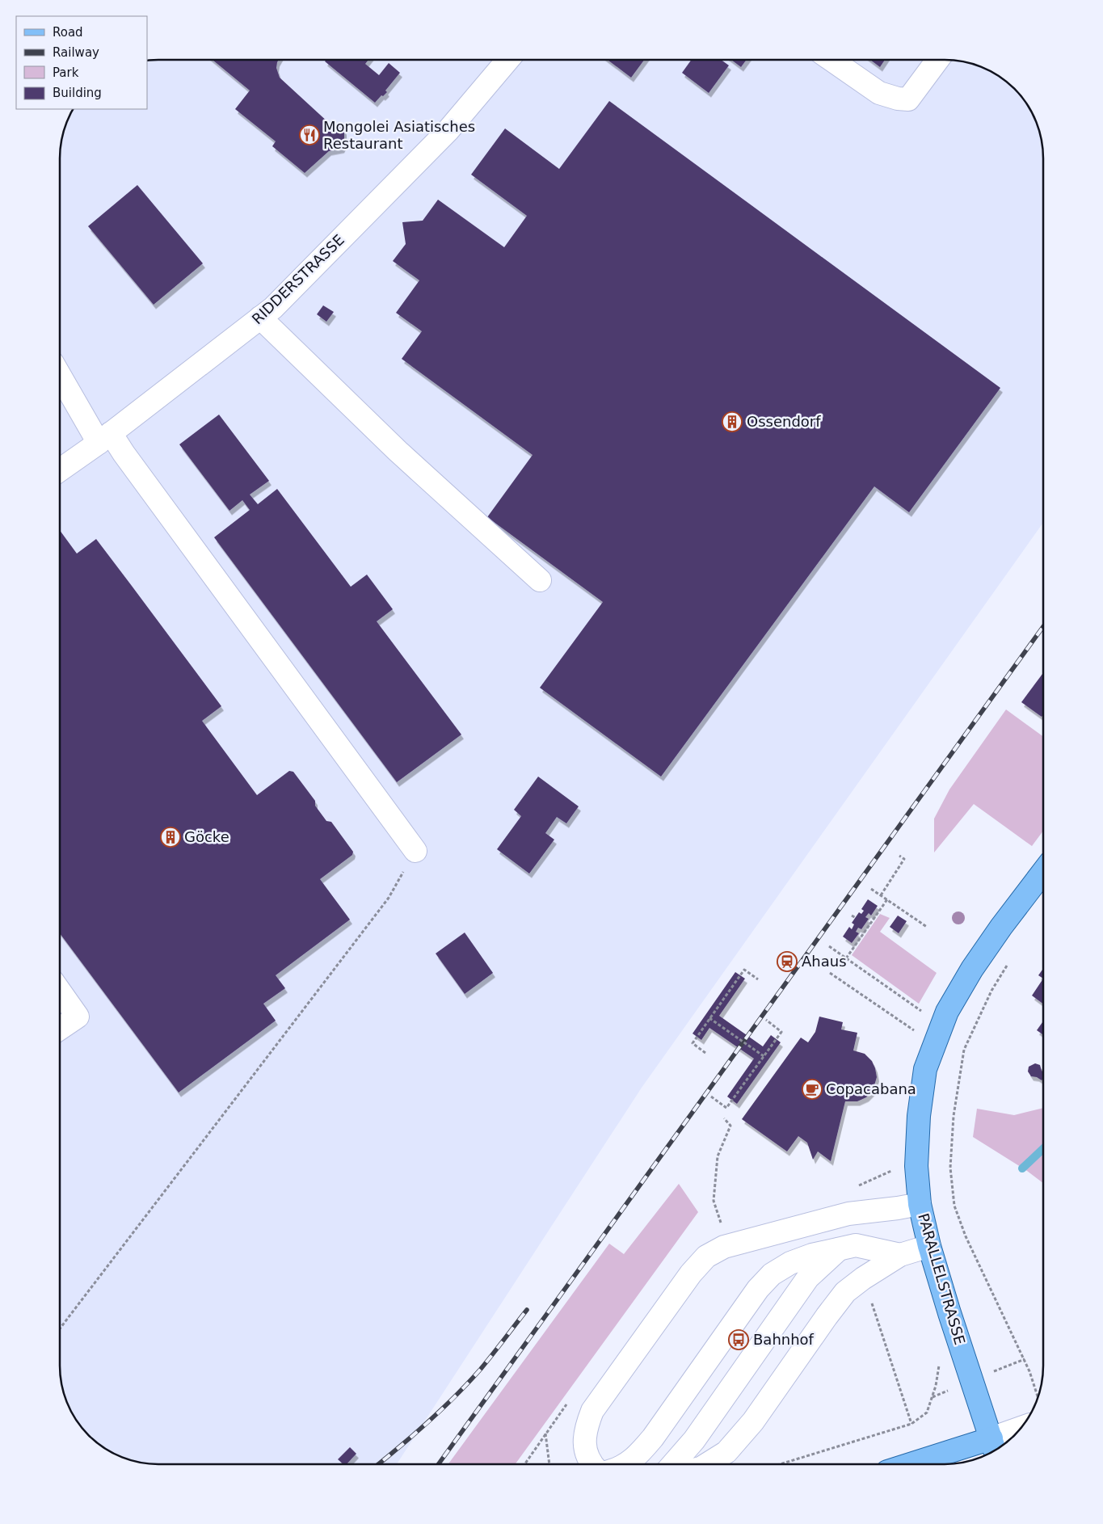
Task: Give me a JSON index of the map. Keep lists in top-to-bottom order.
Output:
{
  "streets": {
    "main road": ["PARALLELSTRASSE"],
    "street": ["RIDDERSTRASSE"]
  },
  "places": {
    "restaurant": ["Mongolei Asiatisches Restaurant"],
    "building": ["Ossendorf", "Göcke"],
    "station": ["Ahaus"],
    "cafe": ["Copacabana"],
    "bus stop": ["Bahnhof"]
  },
  "legend": [
    "Road",
    "Railway",
    "Park",
    "Building"
  ]
}
